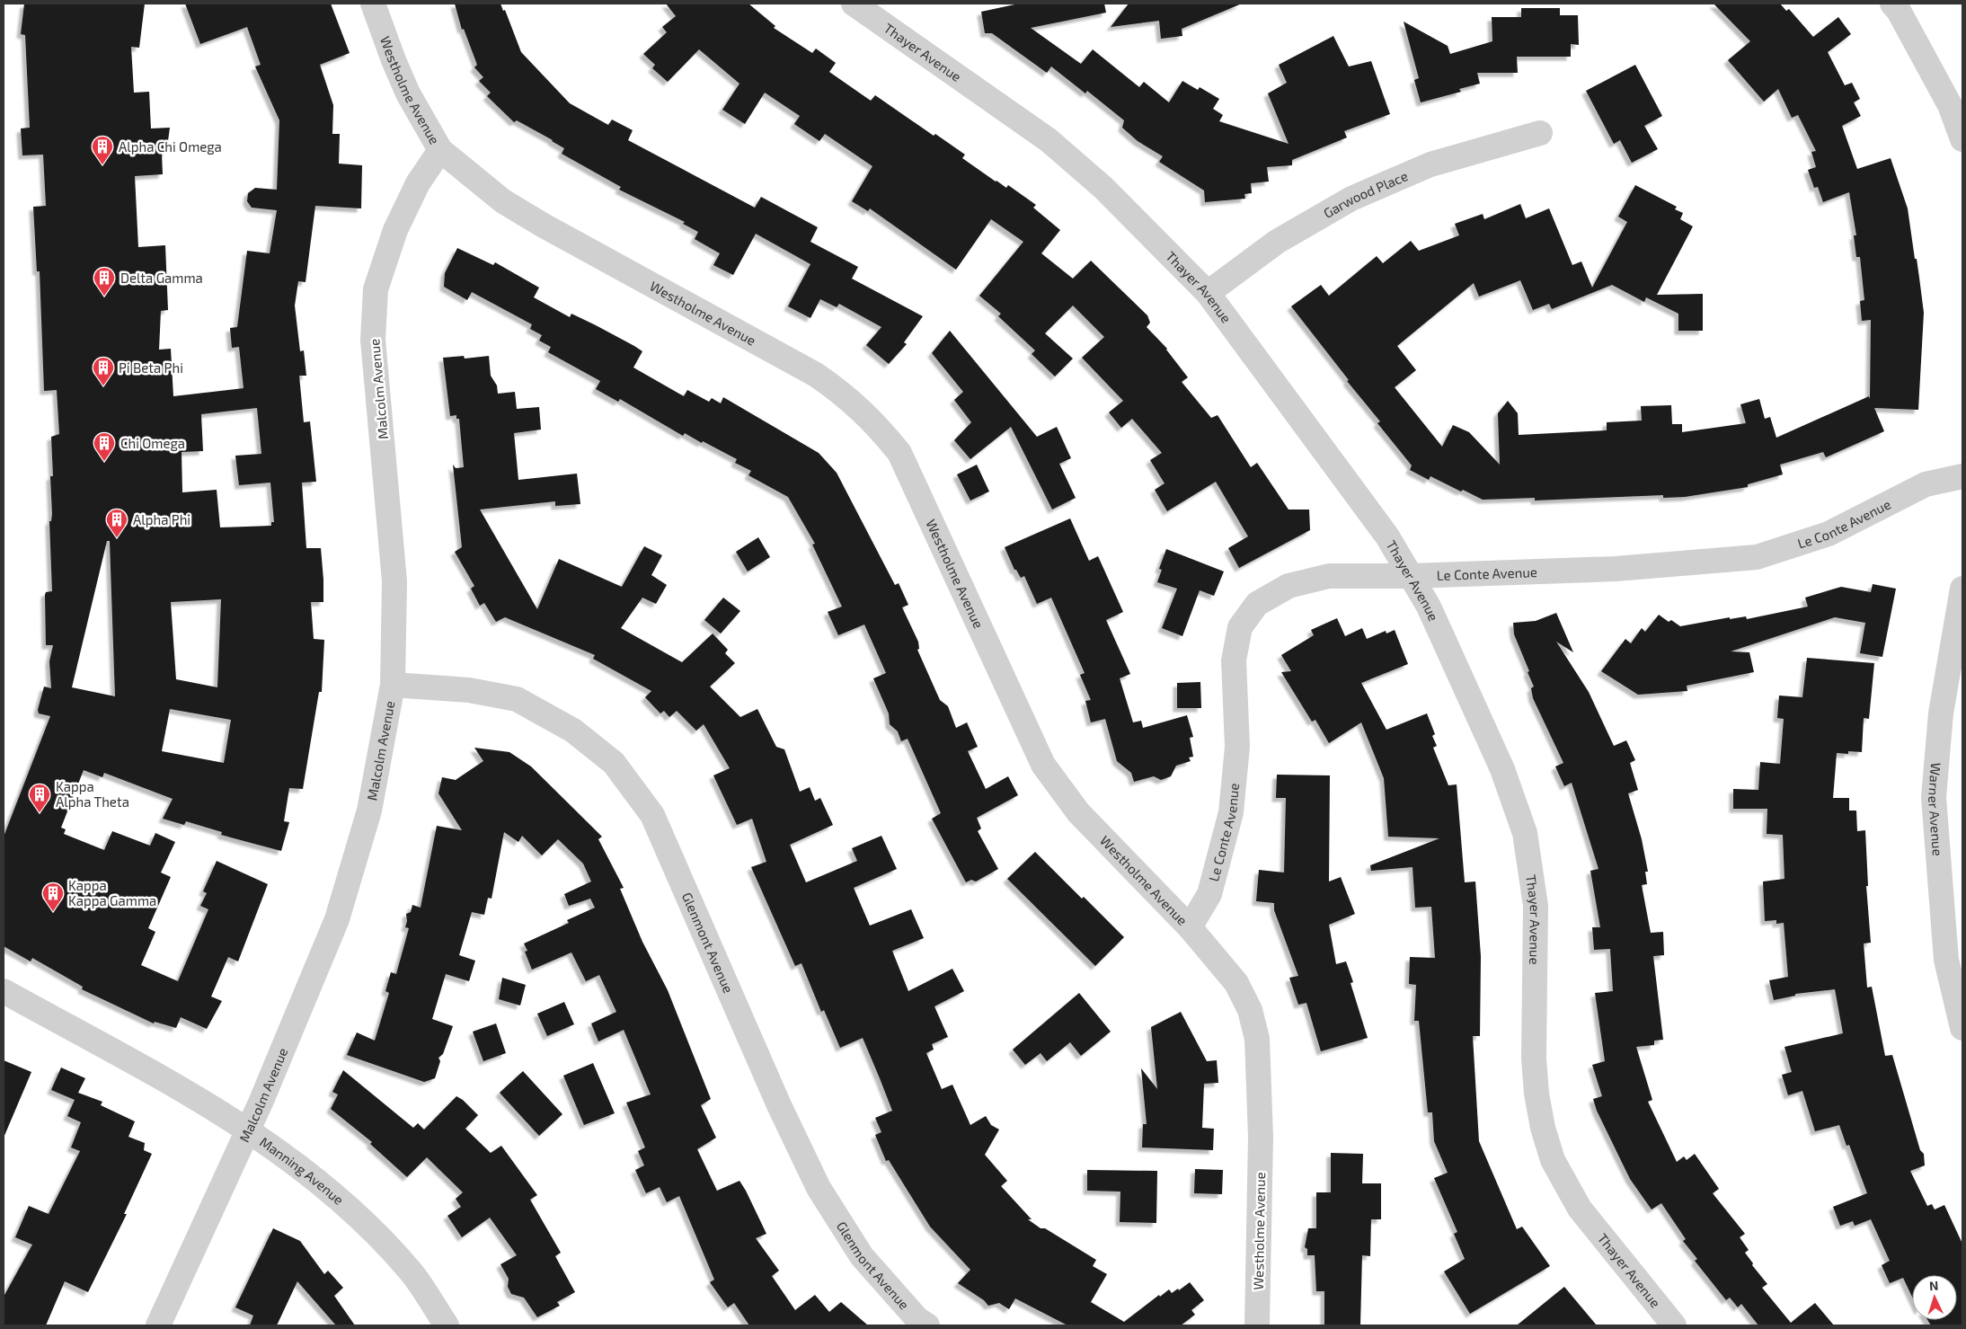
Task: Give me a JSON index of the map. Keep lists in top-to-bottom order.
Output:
{
  "streets": {
    "street": [
      "Thayer Avenue",
      "Westholme Avenue",
      "Garwood Place",
      "Malcolm Avenue",
      "Le Conte Avenue",
      "Warner Avenue",
      "Glenmont Avenue",
      "Manning Avenue"
    ]
  },
  "crossings": [
    ["Thayer Avenue", "Garwood Place"],
    ["Thayer Avenue", "Le Conte Avenue"],
    ["Westholme Avenue", "Malcolm Avenue"],
    ["Westholme Avenue", "Le Conte Avenue"],
    ["Malcolm Avenue", "Glenmont Avenue"],
    ["Malcolm Avenue", "Manning Avenue"]
  ],
  "places": {
    "building": [
      "Alpha Chi Omega",
      "Delta Gamma",
      "Pi Beta Phi",
      "Chi Omega",
      "Alpha Phi",
      "Kappa Alpha Theta",
      "Kappa Kappa Gamma"
    ]
  },
  "north": "top"
}
